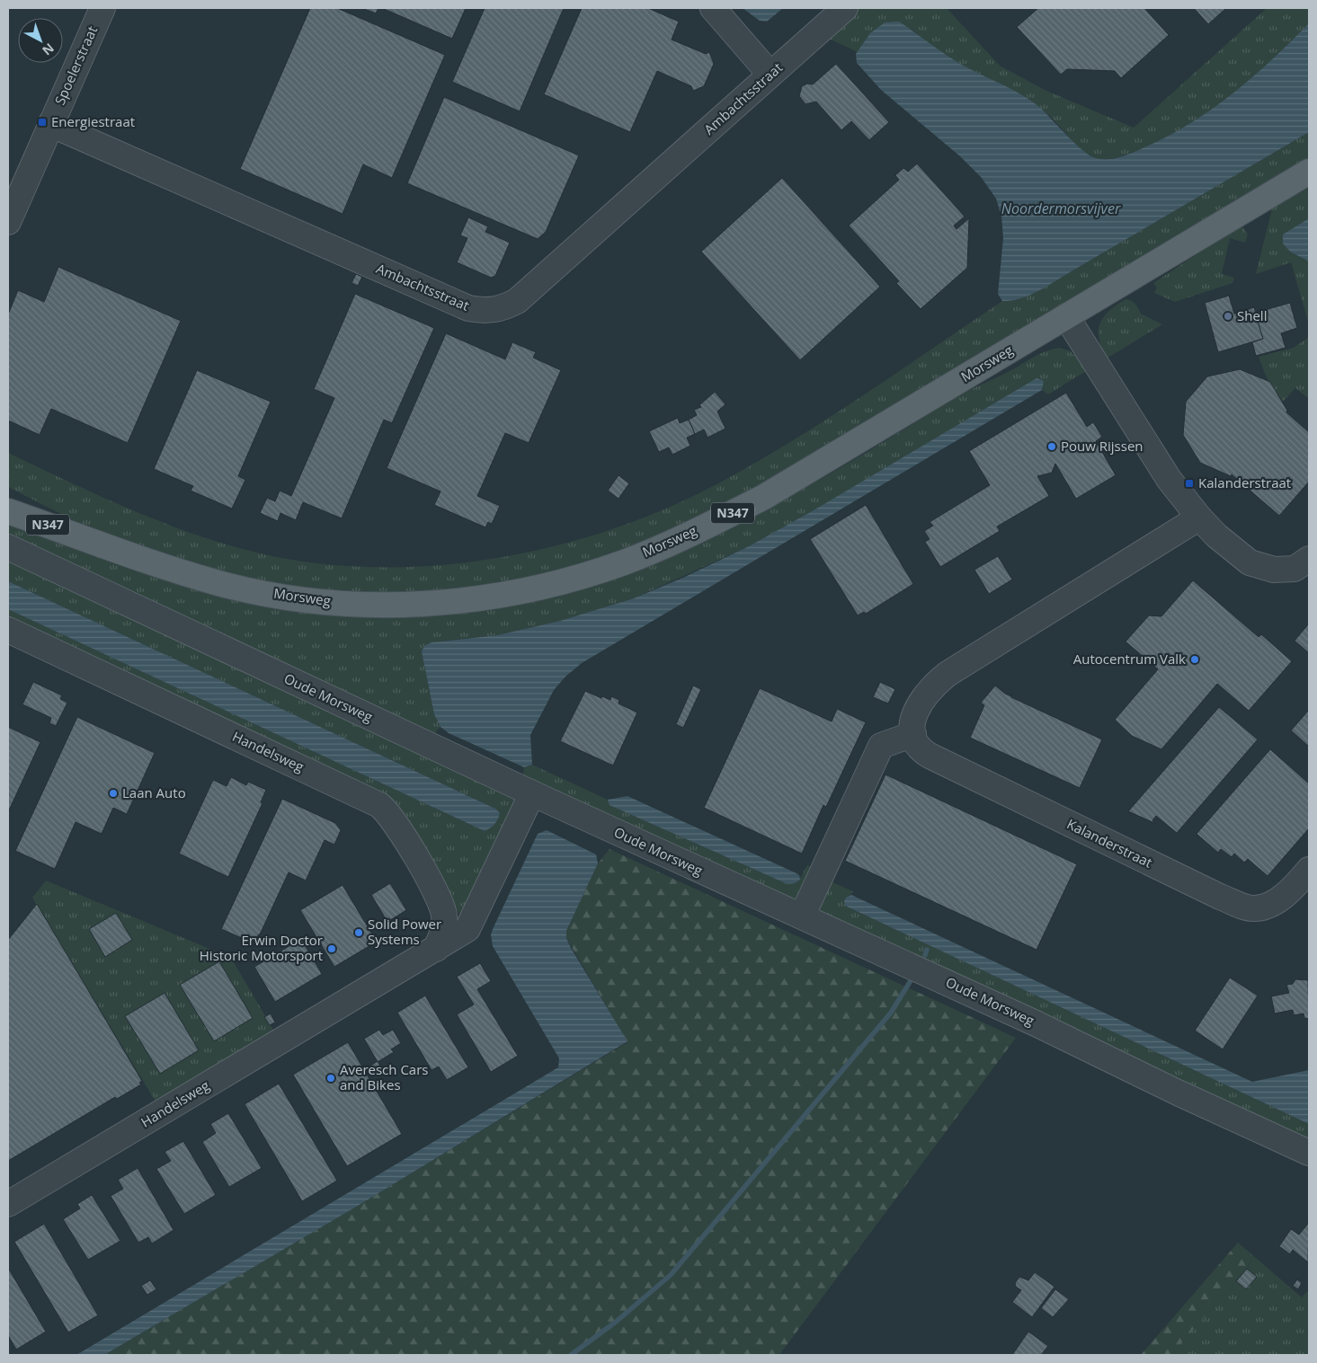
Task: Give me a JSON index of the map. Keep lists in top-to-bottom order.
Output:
{
  "streets": {
    "main road": ["Morsweg", "N347"],
    "street": [
      "Spoelerstraat",
      "Ambachtsstraat",
      "Oude Morsweg",
      "Handelsweg",
      "Kalanderstraat"
    ]
  },
  "crossings": [
    ["Spoelerstraat", "Ambachtsstraat"],
    ["Oude Morsweg", "Handelsweg"]
  ],
  "water": ["Noordermorsvijver"],
  "places": {
    "transit": ["Energiestraat", "Kalanderstraat"],
    "other": [
      "Shell",
      "Pouw Rijssen",
      "Autocentrum Valk",
      "Laan Auto",
      "Solid Power Systems",
      "Erwin Doctor Historic Motorsport",
      "Averesch Cars and Bikes"
    ]
  },
  "north": "bottom right"
}
